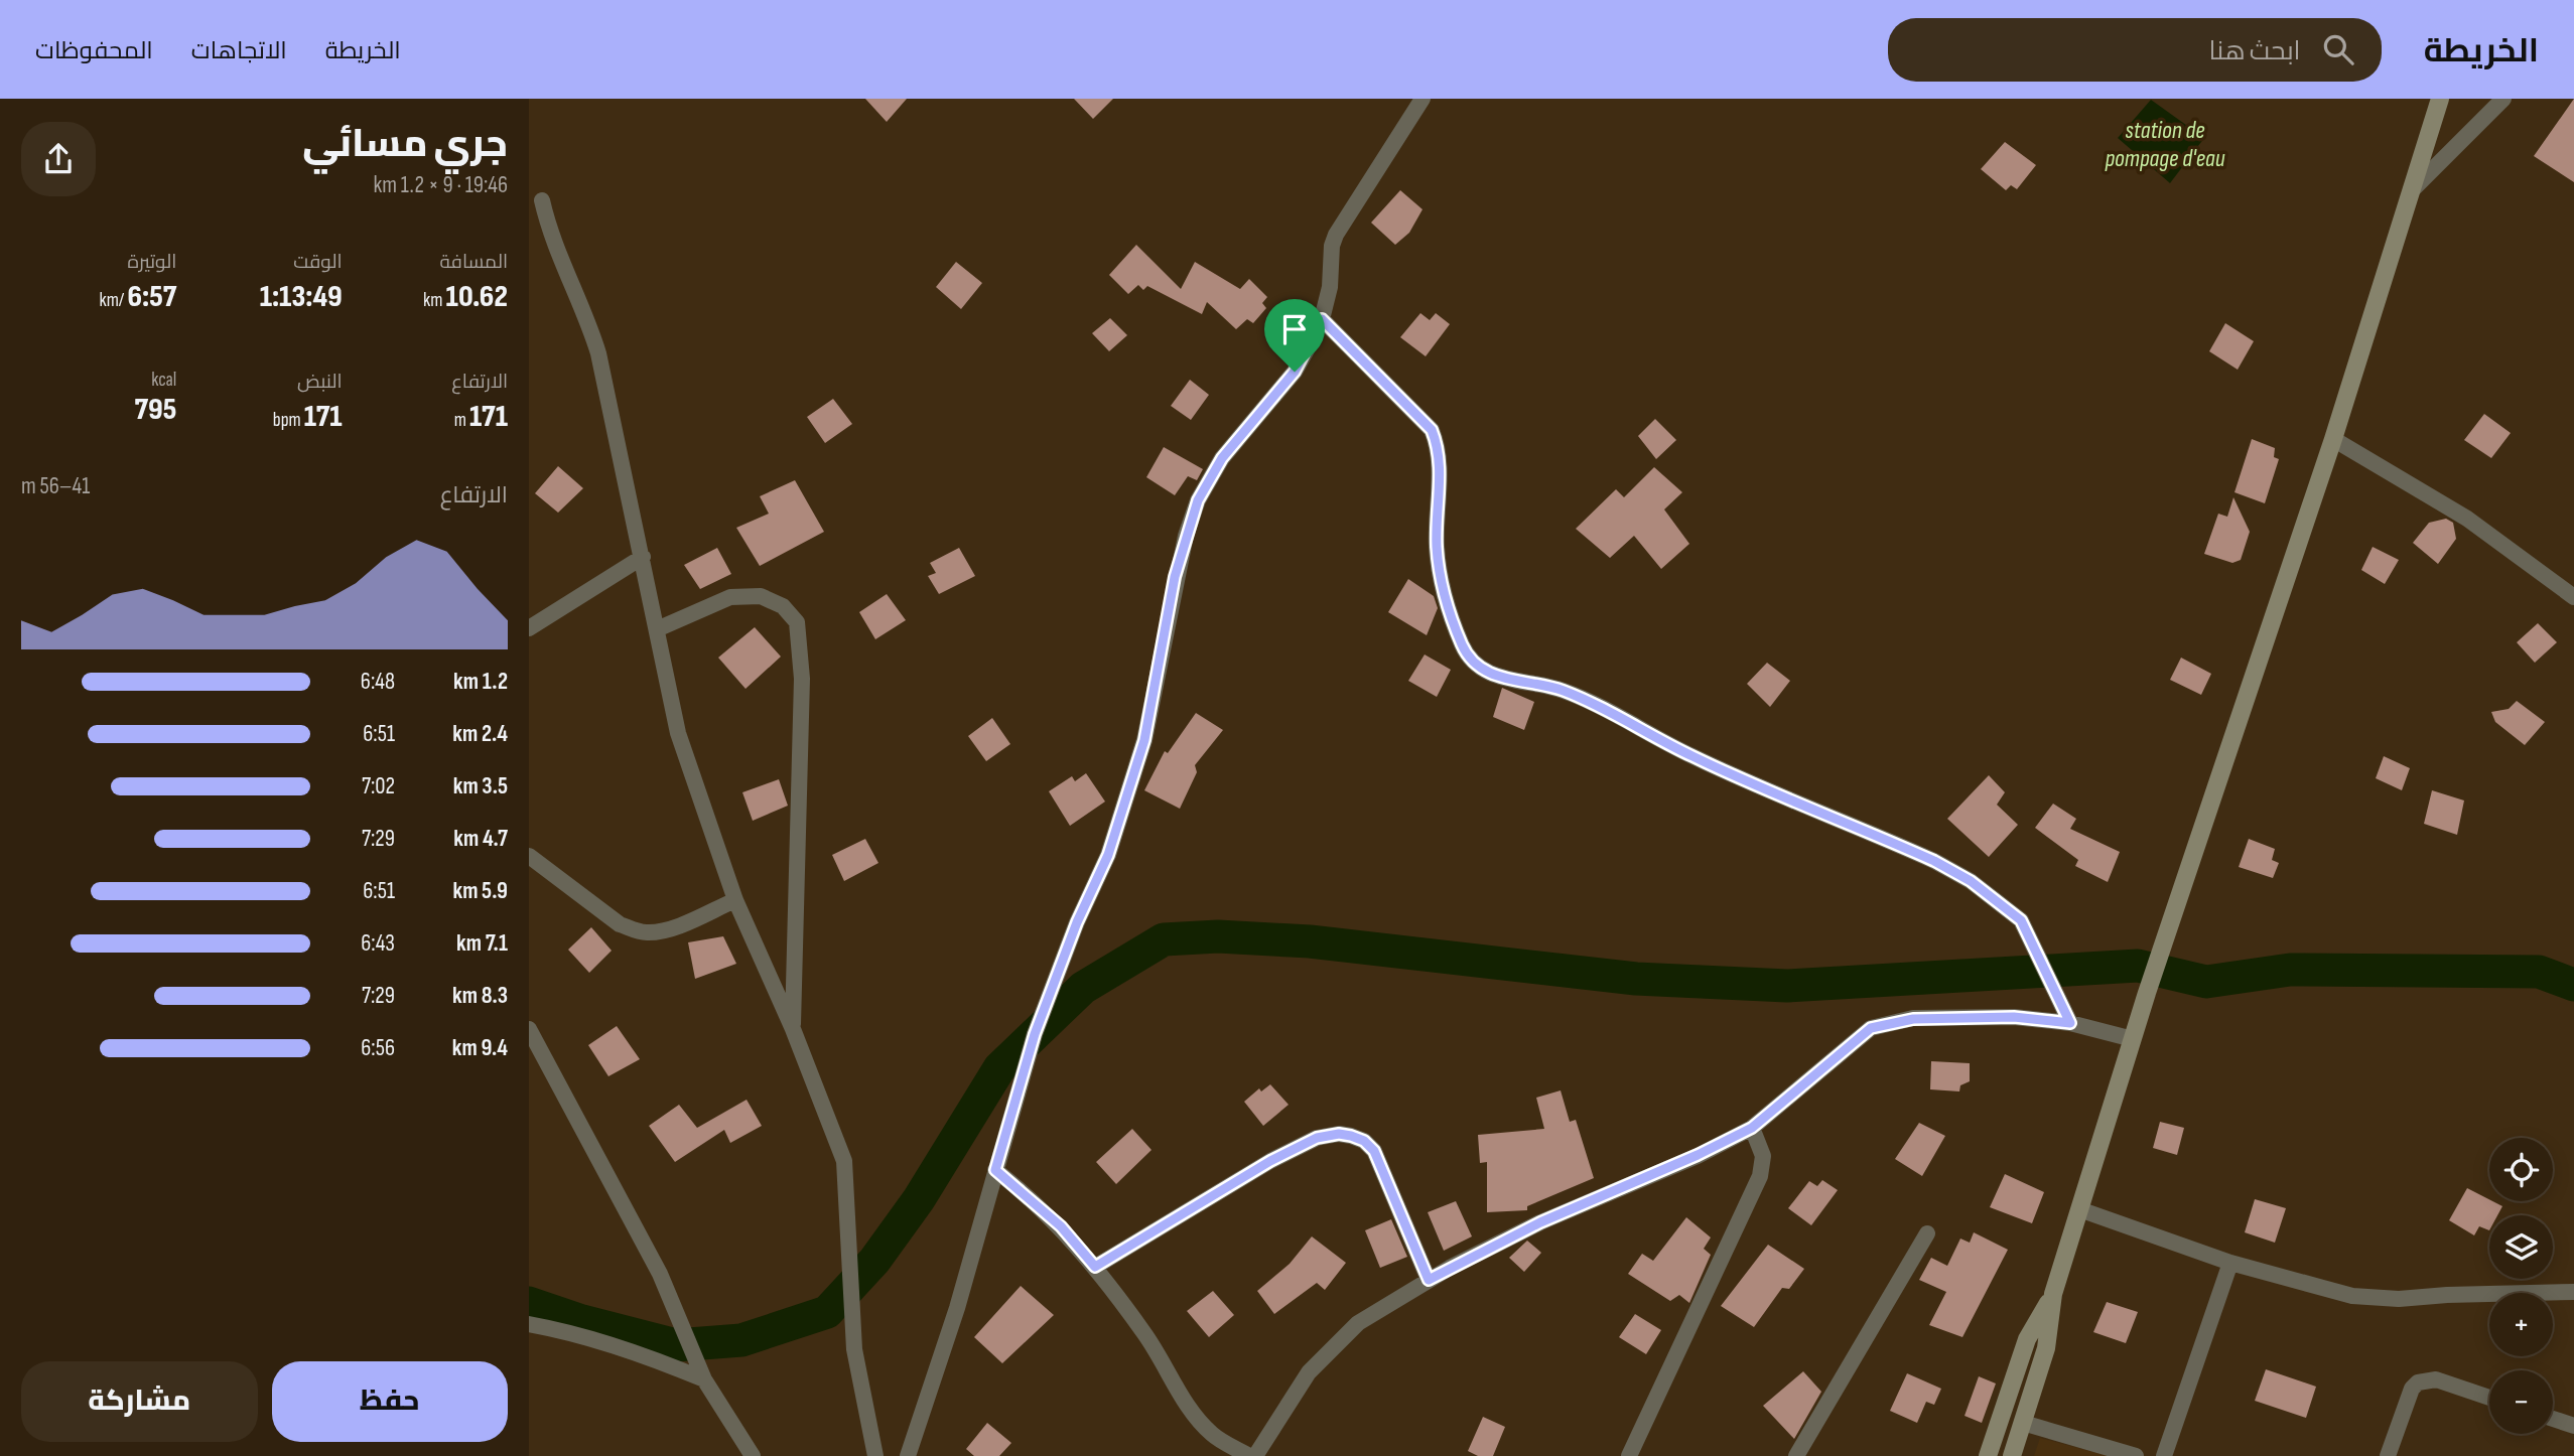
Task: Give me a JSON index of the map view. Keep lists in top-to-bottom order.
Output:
{
  "water": ["station de pompage d'eau"],
  "page": {
    "header": "الخريطة",
    "search": "ابحث هنا",
    "nav": ["الخريطة", "الاتجاهات", "المحفوظات"],
    "heading": ["جري مسائي", "19:46 · 9 × 1.2 km"],
    "stats": [
      ["المسافة", "10.62 km"],
      ["الوقت", "1:13:49"],
      ["الوتيرة", "6:57 /km"],
      ["الارتفاع", "171 m"],
      ["النبض", "171 bpm"],
      ["kcal", "795"]
    ],
    "chart": ["الارتفاع", "41–56 m"],
    "list": [
      {
        "name": "1.2 km",
        "note": "6:48"
      },
      {
        "name": "2.4 km",
        "note": "6:51"
      },
      {
        "name": "3.5 km",
        "note": "7:02"
      },
      {
        "name": "4.7 km",
        "note": "7:29"
      },
      {
        "name": "5.9 km",
        "note": "6:51"
      },
      {
        "name": "7.1 km",
        "note": "6:43"
      },
      {
        "name": "8.3 km",
        "note": "7:29"
      },
      {
        "name": "9.4 km",
        "note": "6:56"
      }
    ],
    "map_buttons": ["+", "−"],
    "buttons": ["حفظ", "مشاركة"]
  }
}
